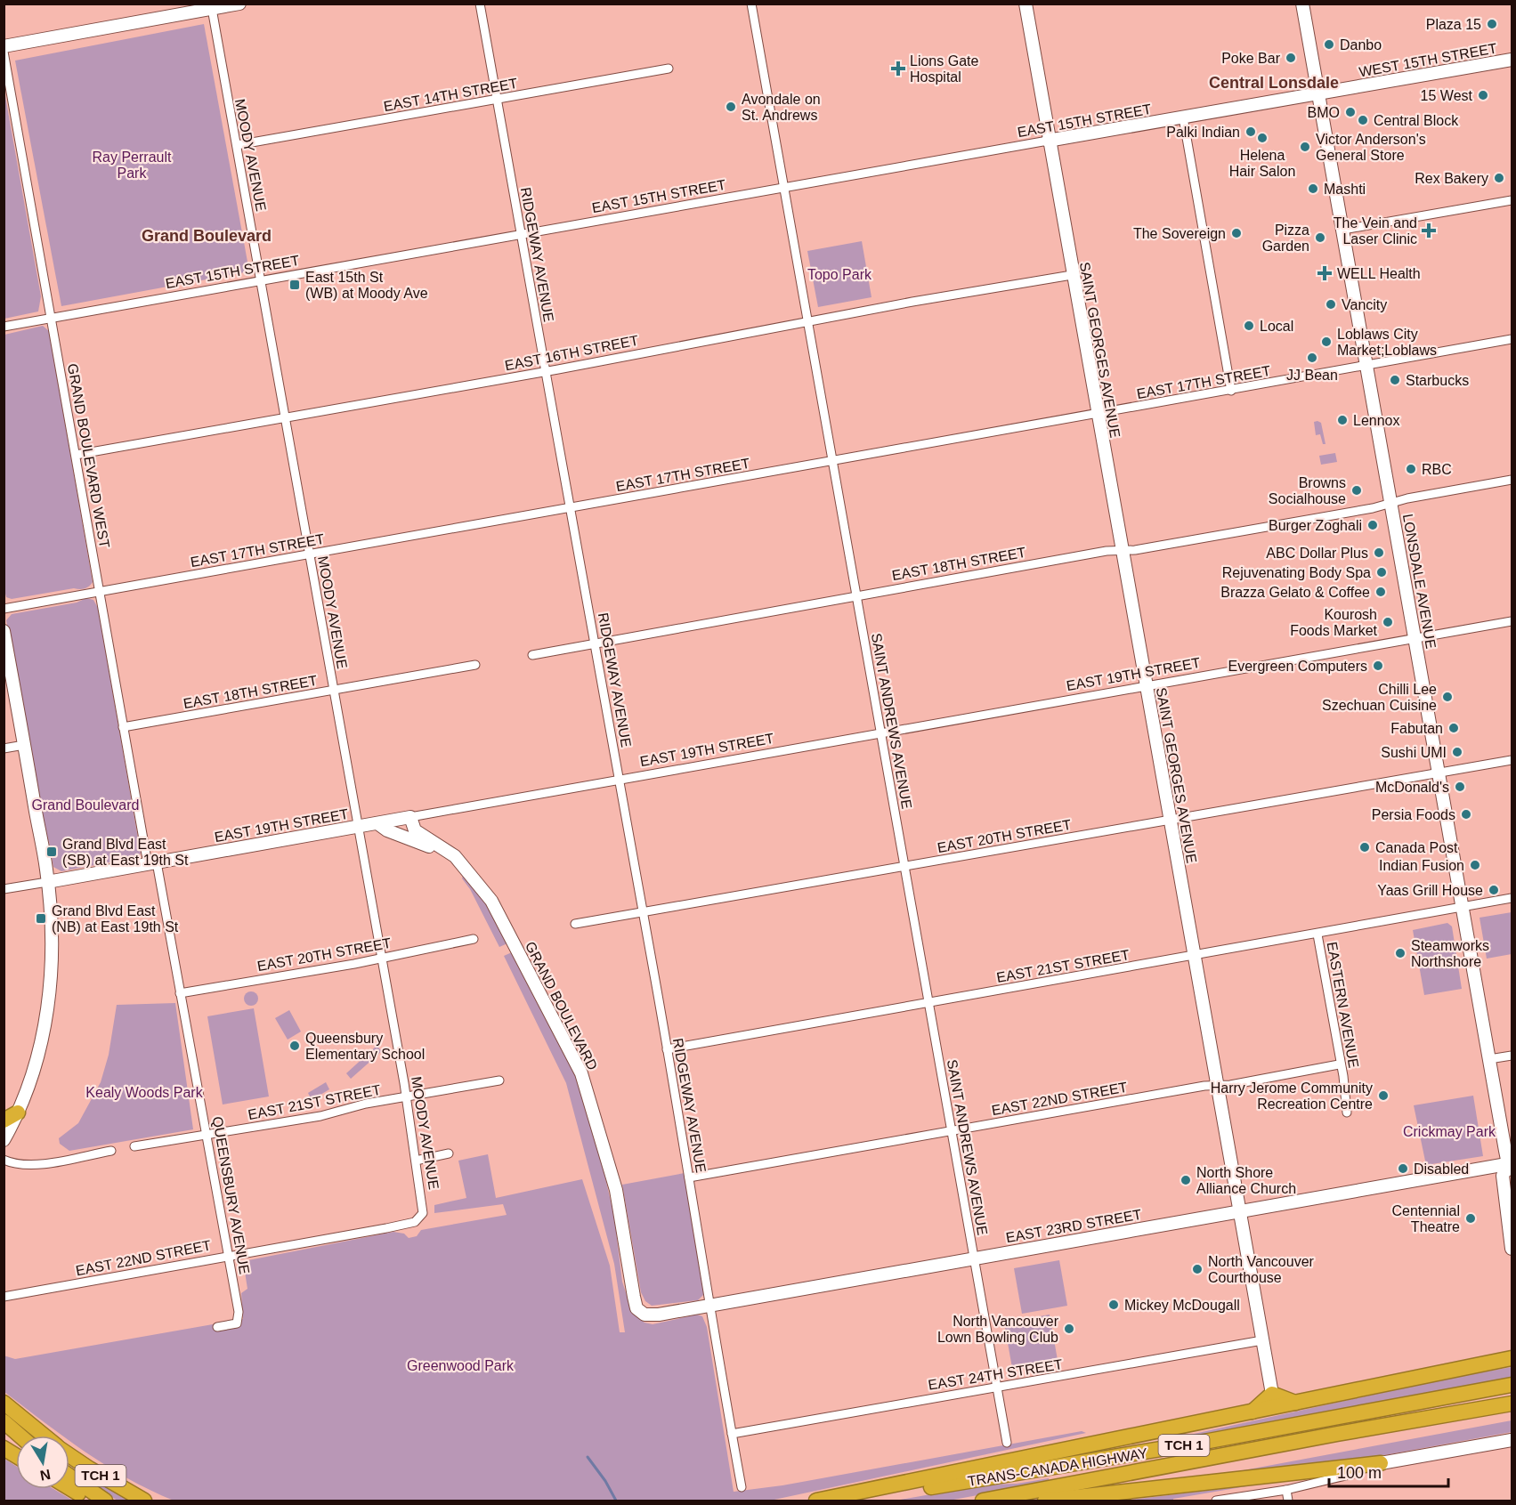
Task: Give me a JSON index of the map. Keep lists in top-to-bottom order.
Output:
{
  "streets": {
    "highway": ["TCH 1", "TRANS-CANADA HIGHWAY"],
    "street": [
      "WEST 15TH STREET",
      "EAST 14TH STREET",
      "EAST 15TH STREET",
      "MOODY AVENUE",
      "RIDGEWAY AVENUE",
      "SAINT GEORGES AVENUE",
      "EAST 16TH STREET",
      "EAST 17TH STREET",
      "GRAND BOULEVARD WEST",
      "EAST 18TH STREET",
      "LONSDALE AVENUE",
      "EAST 19TH STREET",
      "SAINT ANDREWS AVENUE",
      "EAST 20TH STREET",
      "EAST 21ST STREET",
      "EASTERN AVENUE",
      "GRAND BOULEVARD",
      "EAST 22ND STREET",
      "QUEENSBURY AVENUE",
      "EAST 23RD STREET",
      "EAST 24TH STREET"
    ]
  },
  "crossings": [
    ["WEST 15TH STREET", "EAST 15TH STREET"],
    ["WEST 15TH STREET", "LONSDALE AVENUE"],
    ["EAST 14TH STREET", "MOODY AVENUE"],
    ["EAST 14TH STREET", "RIDGEWAY AVENUE"],
    ["EAST 15TH STREET", "MOODY AVENUE"],
    ["EAST 15TH STREET", "RIDGEWAY AVENUE"],
    ["EAST 15TH STREET", "SAINT GEORGES AVENUE"],
    ["EAST 15TH STREET", "GRAND BOULEVARD WEST"],
    ["EAST 15TH STREET", "LONSDALE AVENUE"],
    ["EAST 15TH STREET", "SAINT ANDREWS AVENUE"],
    ["MOODY AVENUE", "EAST 16TH STREET"],
    ["MOODY AVENUE", "EAST 17TH STREET"],
    ["MOODY AVENUE", "EAST 18TH STREET"],
    ["MOODY AVENUE", "EAST 19TH STREET"],
    ["MOODY AVENUE", "EAST 20TH STREET"],
    ["MOODY AVENUE", "EAST 21ST STREET"],
    ["MOODY AVENUE", "EAST 22ND STREET"],
    ["RIDGEWAY AVENUE", "EAST 16TH STREET"],
    ["RIDGEWAY AVENUE", "EAST 17TH STREET"],
    ["RIDGEWAY AVENUE", "EAST 18TH STREET"],
    ["RIDGEWAY AVENUE", "EAST 19TH STREET"],
    ["RIDGEWAY AVENUE", "EAST 20TH STREET"],
    ["RIDGEWAY AVENUE", "EAST 21ST STREET"],
    ["RIDGEWAY AVENUE", "EAST 22ND STREET"],
    ["RIDGEWAY AVENUE", "EAST 23RD STREET"],
    ["RIDGEWAY AVENUE", "EAST 24TH STREET"],
    ["SAINT GEORGES AVENUE", "EAST 16TH STREET"],
    ["SAINT GEORGES AVENUE", "EAST 17TH STREET"],
    ["SAINT GEORGES AVENUE", "EAST 18TH STREET"],
    ["SAINT GEORGES AVENUE", "EAST 19TH STREET"],
    ["SAINT GEORGES AVENUE", "EAST 20TH STREET"],
    ["SAINT GEORGES AVENUE", "EAST 21ST STREET"],
    ["SAINT GEORGES AVENUE", "EAST 22ND STREET"],
    ["SAINT GEORGES AVENUE", "EAST 23RD STREET"],
    ["SAINT GEORGES AVENUE", "EAST 24TH STREET"],
    ["EAST 16TH STREET", "GRAND BOULEVARD WEST"],
    ["EAST 16TH STREET", "SAINT ANDREWS AVENUE"],
    ["EAST 17TH STREET", "GRAND BOULEVARD WEST"],
    ["EAST 17TH STREET", "LONSDALE AVENUE"],
    ["EAST 17TH STREET", "SAINT ANDREWS AVENUE"],
    ["GRAND BOULEVARD WEST", "EAST 18TH STREET"],
    ["GRAND BOULEVARD WEST", "EAST 19TH STREET"],
    ["GRAND BOULEVARD WEST", "QUEENSBURY AVENUE"],
    ["EAST 18TH STREET", "LONSDALE AVENUE"],
    ["EAST 18TH STREET", "SAINT ANDREWS AVENUE"],
    ["LONSDALE AVENUE", "EAST 19TH STREET"],
    ["LONSDALE AVENUE", "EAST 20TH STREET"],
    ["LONSDALE AVENUE", "EAST 21ST STREET"],
    ["LONSDALE AVENUE", "EAST 23RD STREET"],
    ["EAST 19TH STREET", "SAINT ANDREWS AVENUE"],
    ["EAST 19TH STREET", "GRAND BOULEVARD"],
    ["EAST 19TH STREET", "QUEENSBURY AVENUE"],
    ["SAINT ANDREWS AVENUE", "EAST 20TH STREET"],
    ["SAINT ANDREWS AVENUE", "EAST 21ST STREET"],
    ["SAINT ANDREWS AVENUE", "EAST 22ND STREET"],
    ["SAINT ANDREWS AVENUE", "EAST 23RD STREET"],
    ["SAINT ANDREWS AVENUE", "EAST 24TH STREET"],
    ["EAST 20TH STREET", "QUEENSBURY AVENUE"],
    ["EAST 21ST STREET", "EASTERN AVENUE"],
    ["EAST 21ST STREET", "QUEENSBURY AVENUE"],
    ["EASTERN AVENUE", "EAST 22ND STREET"],
    ["GRAND BOULEVARD", "EAST 23RD STREET"],
    ["EAST 22ND STREET", "QUEENSBURY AVENUE"]
  ],
  "districts": ["Central Lonsdale", "Grand Boulevard"],
  "parks": [
    "Ray Perrault Park",
    "Topo Park",
    "Grand Boulevard",
    "Kealy Woods Park",
    "Crickmay Park",
    "Greenwood Park"
  ],
  "places": {
    "other": [
      "Plaza 15",
      "Danbo",
      "Poke Bar",
      "15 West",
      "Avondale on St. Andrews",
      "BMO",
      "Central Block",
      "Palki Indian",
      "Helena Hair Salon",
      "Victor Anderson's General Store",
      "Rex Bakery",
      "Mashti",
      "The Sovereign",
      "Pizza Garden",
      "Vancity",
      "Local",
      "Loblaws City Market;Loblaws",
      "JJ Bean",
      "Starbucks",
      "Lennox",
      "RBC",
      "Browns Socialhouse",
      "Burger Zoghali",
      "ABC Dollar Plus",
      "Rejuvenating Body Spa",
      "Brazza Gelato & Coffee",
      "Kourosh Foods Market",
      "Evergreen Computers",
      "Chilli Lee Szechuan Cuisine",
      "Fabutan",
      "Sushi UMI",
      "McDonald's",
      "Persia Foods",
      "Canada Post",
      "Indian Fusion",
      "Yaas Grill House",
      "Steamworks Northshore",
      "Queensbury Elementary School",
      "Harry Jerome Community Recreation Centre",
      "Disabled",
      "North Shore Alliance Church",
      "Centennial Theatre",
      "North Vancouver Courthouse",
      "Mickey McDougall",
      "North Vancouver Lown Bowling Club"
    ],
    "health": ["Lions Gate Hospital", "The Vein and Laser Clinic", "WELL Health"],
    "transit": ["East 15th St (WB) at Moody Ave", "Grand Blvd East (SB) at East 19th St", "Grand Blvd East (NB) at East 19th St"]
  },
  "scale_bar": "100 m",
  "north": "bottom"
}
